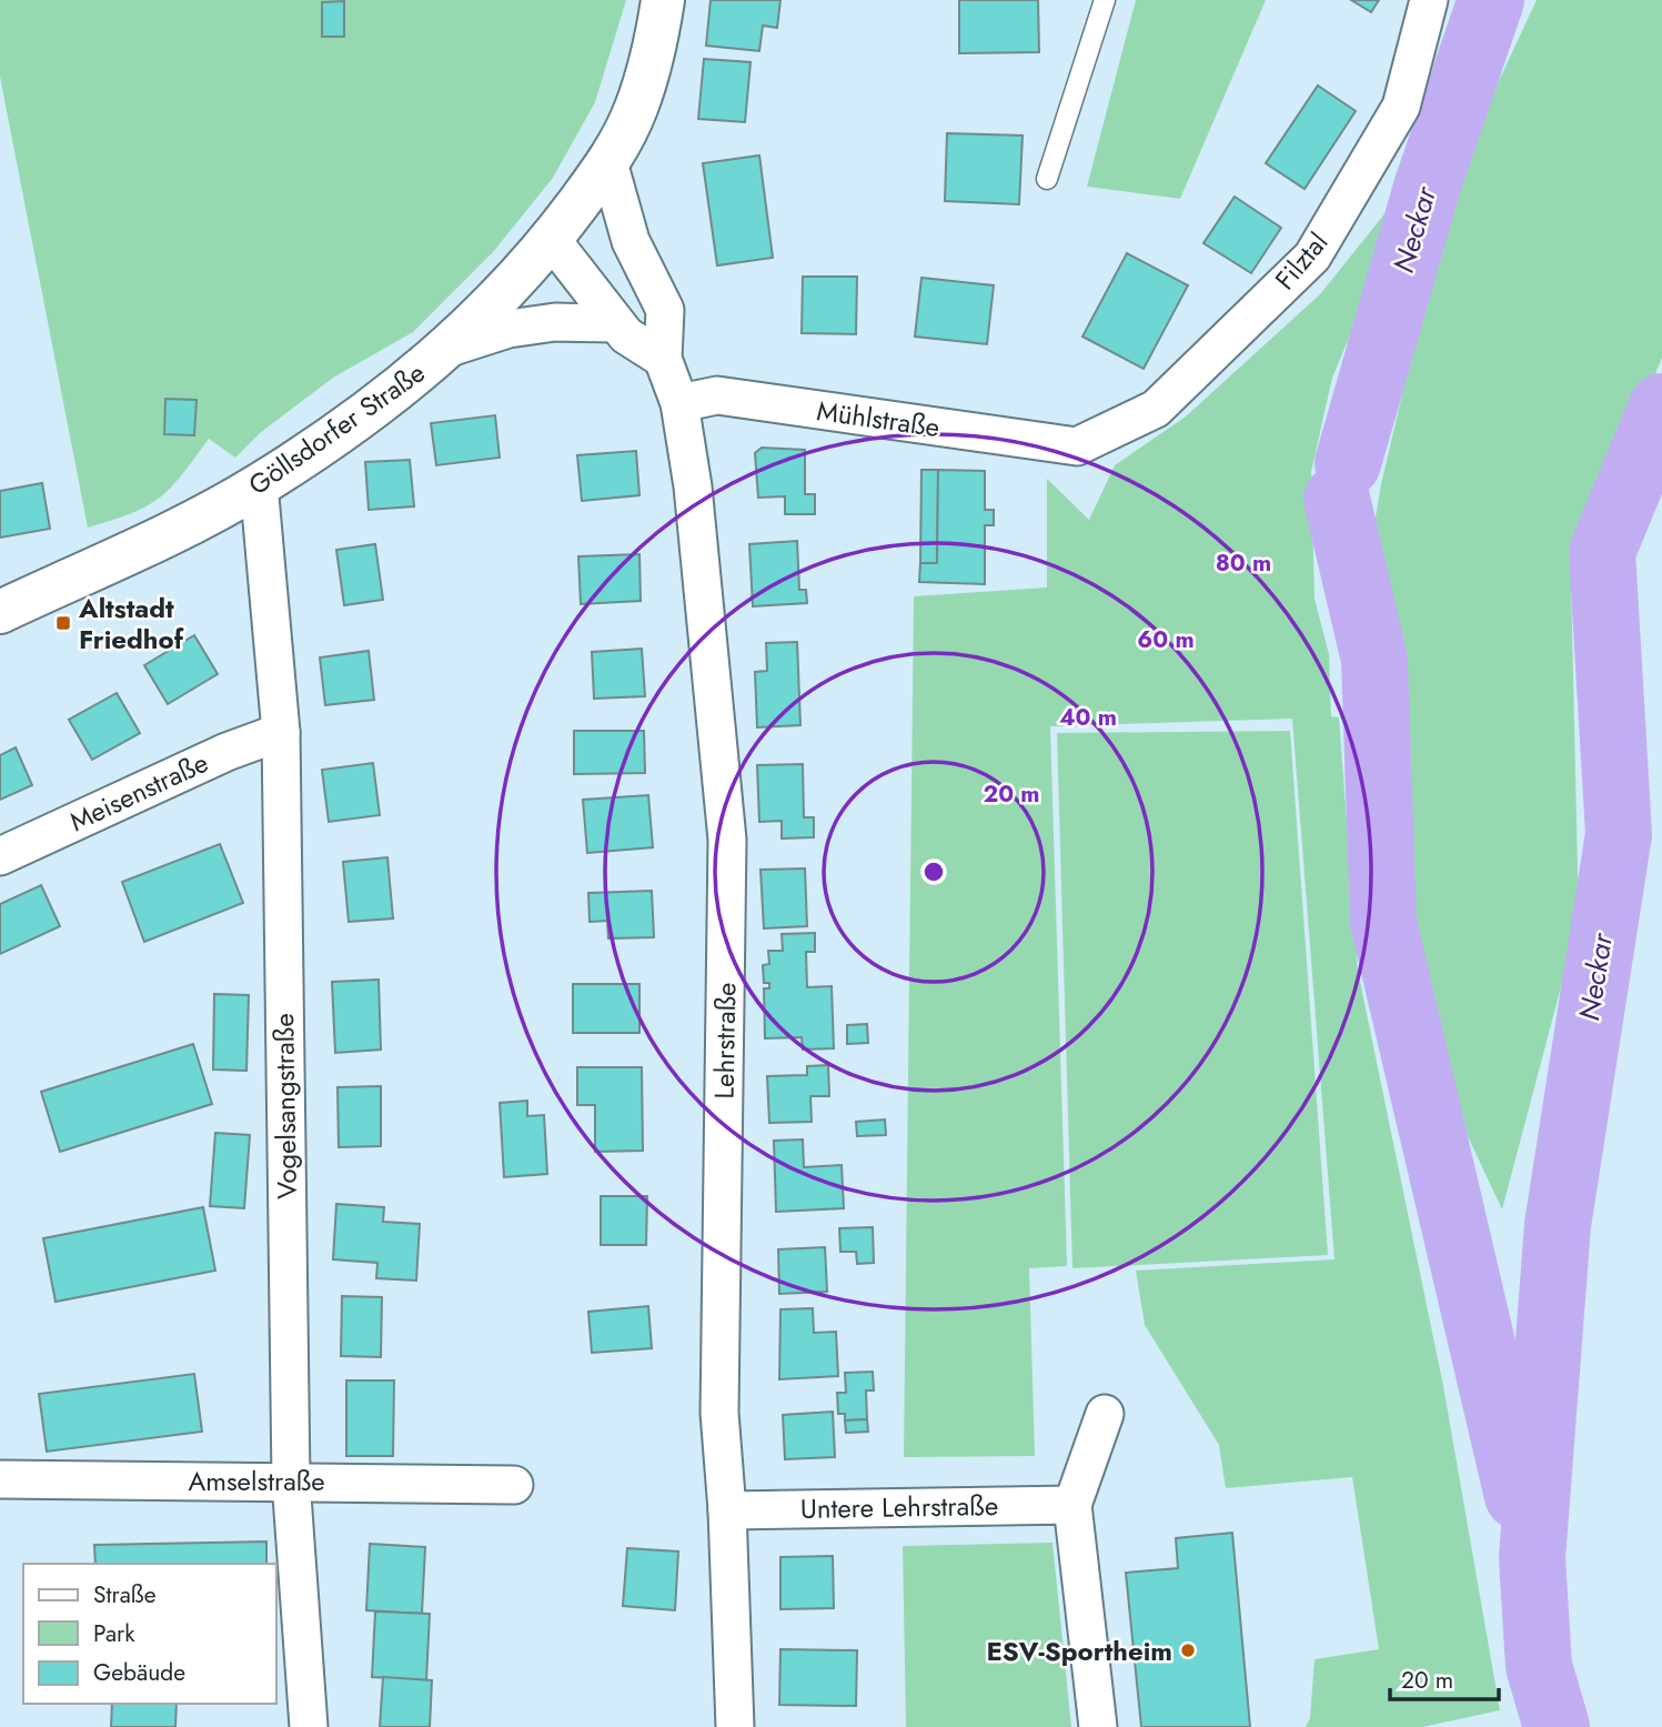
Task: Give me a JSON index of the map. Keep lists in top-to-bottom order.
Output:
{
  "streets": {
    "street": [
      "Filztal",
      "Mühlstraße",
      "Göllsdorfer Straße",
      "Meisenstraße",
      "Lehrstraße",
      "Vogelsangstraße",
      "Amselstraße",
      "Untere Lehrstraße"
    ]
  },
  "crossings": [
    ["Filztal", "Mühlstraße"],
    ["Mühlstraße", "Lehrstraße"],
    ["Göllsdorfer Straße", "Lehrstraße"],
    ["Göllsdorfer Straße", "Vogelsangstraße"],
    ["Meisenstraße", "Vogelsangstraße"],
    ["Lehrstraße", "Untere Lehrstraße"],
    ["Vogelsangstraße", "Amselstraße"]
  ],
  "water": ["Neckar"],
  "places": {
    "transit": ["Altstadt Friedhof"],
    "other": ["ESV-Sportheim"]
  },
  "legend": ["Straße", "Park", "Gebäude"],
  "scale_bar": "20 m",
  "rings": [
    "80 m",
    "60 m",
    "40 m",
    "20 m"
  ]
}
